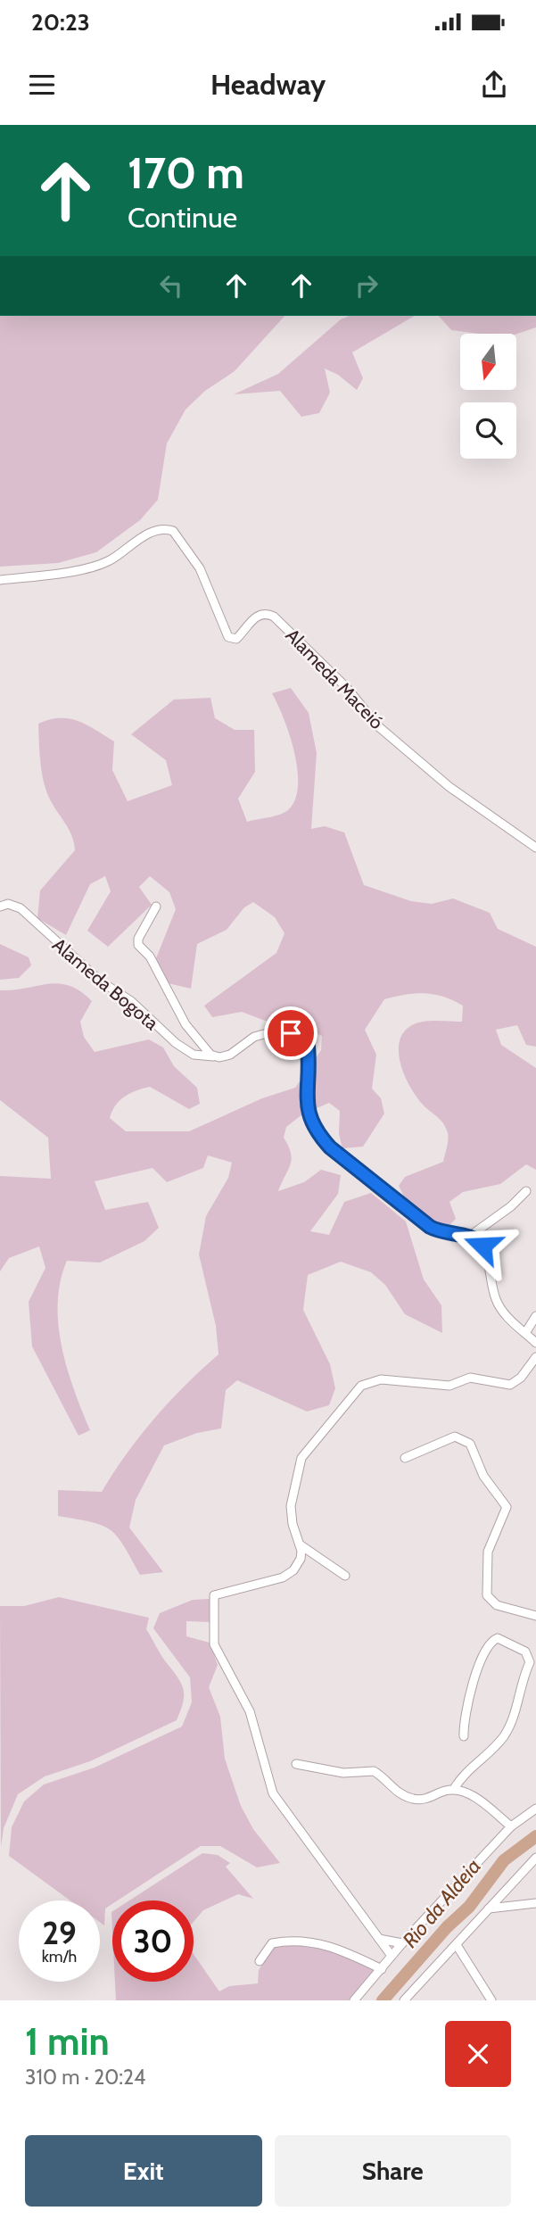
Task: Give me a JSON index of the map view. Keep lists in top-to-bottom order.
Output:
{
  "streets": {
    "street": ["Alameda Maceió", "Alameda Bogota"]
  },
  "water": ["Rio da Aldeia"],
  "north": "bottom",
  "page": {
    "status": "20:23",
    "header": "Headway",
    "turn": ["170 m", "Continue"],
    "speed": "29 km/h",
    "limit": "30",
    "heading": ["1 min", "310 m · 20:24"],
    "buttons": ["Exit", "Share"]
  }
}
